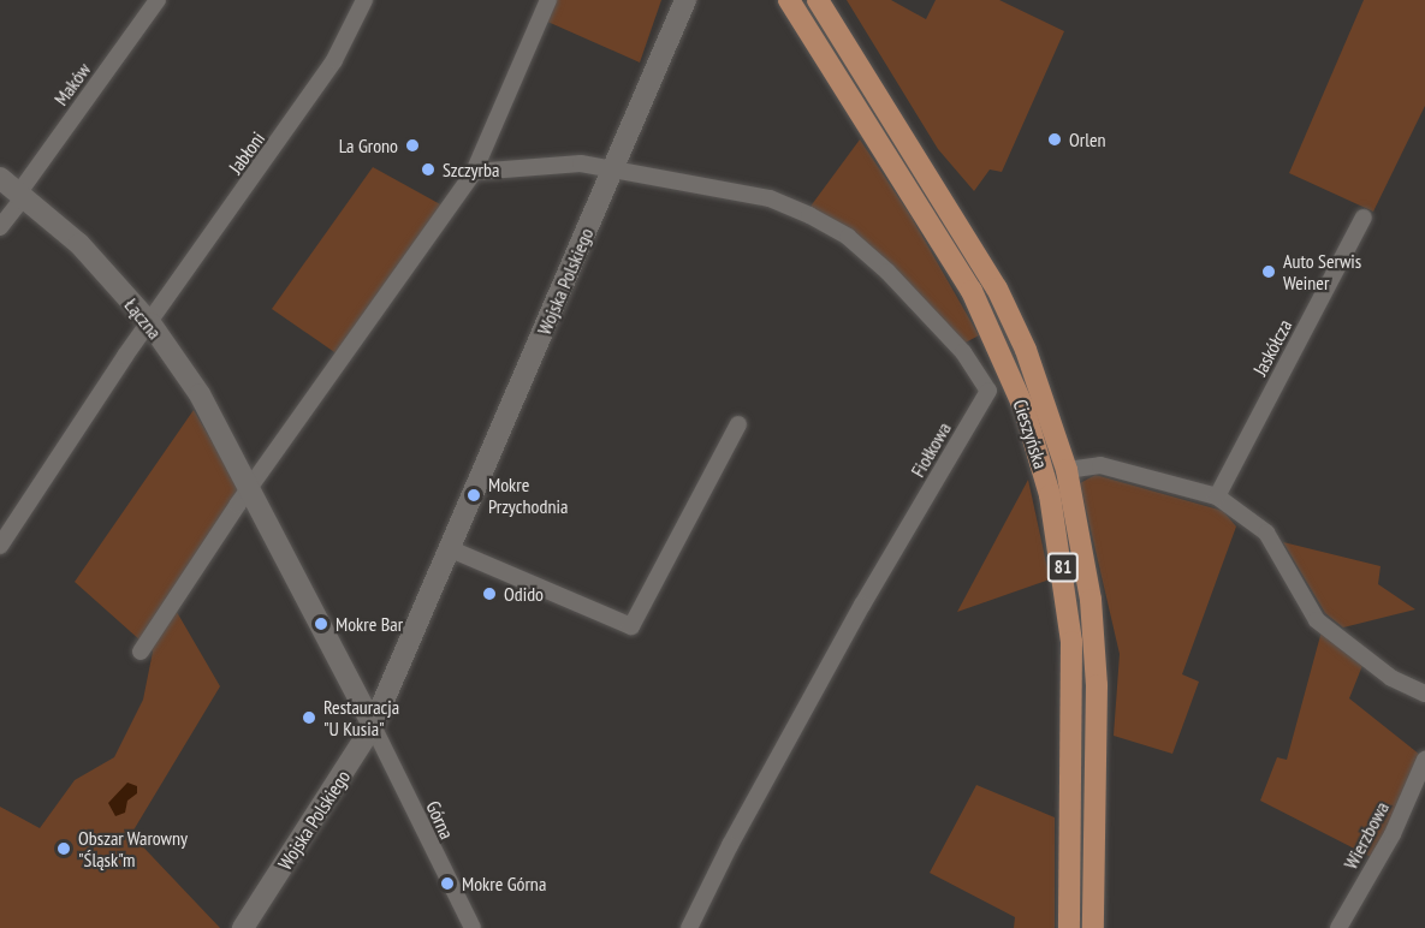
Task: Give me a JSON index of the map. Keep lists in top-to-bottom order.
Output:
{
  "streets": {
    "main road": ["Cieszyńska", "81"],
    "street": [
      "Maków",
      "Jabłoni",
      "Wojska Polskiego",
      "Łączna",
      "Jaskółcza",
      "Fiołkowa",
      "Górna",
      "Wierzbowa"
    ]
  },
  "crossings": [
    ["Maków", "Łączna"],
    ["Jabłoni", "Łączna"],
    ["Wojska Polskiego", "Łączna"],
    ["Wojska Polskiego", "Fiołkowa"],
    ["Wojska Polskiego", "Górna"],
    ["Łączna", "Górna"]
  ],
  "places": [
    "Orlen",
    "La Grono",
    "Szczyrba",
    "Auto Serwis Weiner",
    "Mokre Przychodnia",
    "Odido",
    "Mokre Bar",
    "Restauracja \"U Kusia\"",
    "Obszar Warowny \"Śląsk\"m",
    "Mokre Górna"
  ]
}
